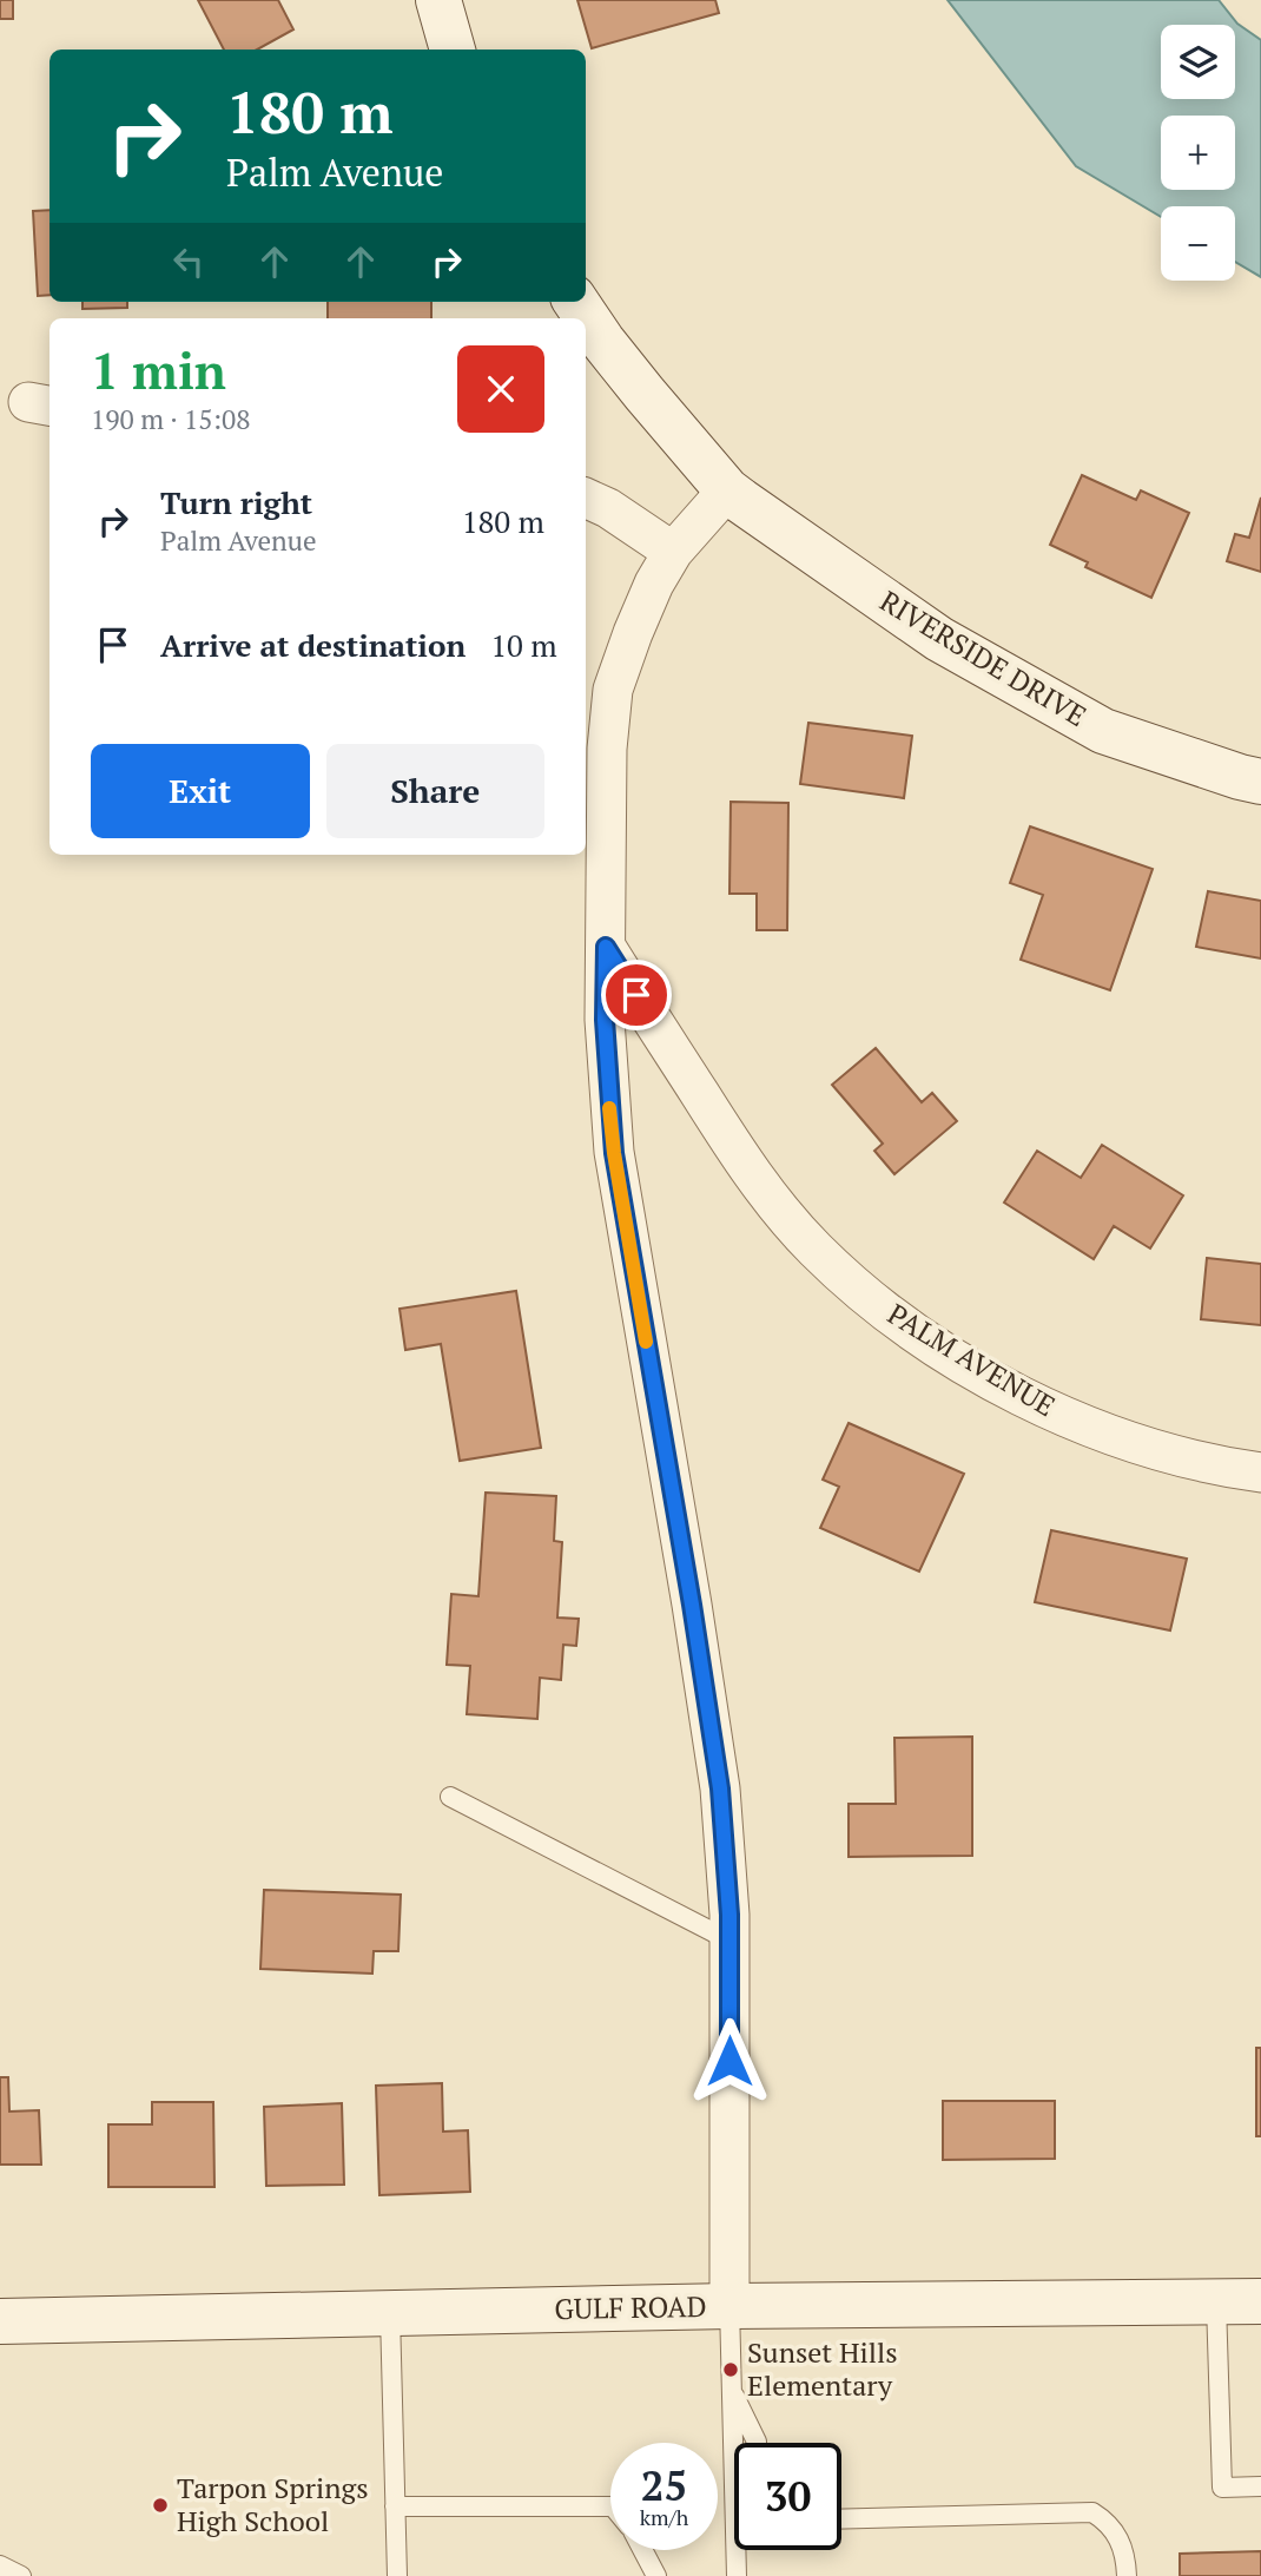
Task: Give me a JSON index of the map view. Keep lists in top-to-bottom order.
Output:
{
  "streets": {
    "street": ["RIVERSIDE DRIVE", "PALM AVENUE", "GULF ROAD"]
  },
  "places": ["Sunset Hills Elementary", "Tarpon Springs High School"],
  "page": {
    "map_buttons": ["+", "−"],
    "turn": ["180 m", "Palm Avenue"],
    "heading": ["1 min", "190 m · 15:08"],
    "list": [
      {
        "name": "Turn right",
        "note": "Palm Avenue",
        "value": "180 m"
      },
      {
        "name": "Arrive at destination",
        "value": "10 m"
      }
    ],
    "buttons": ["Exit", "Share"],
    "speed": "25 km/h",
    "limit": "30"
  }
}
